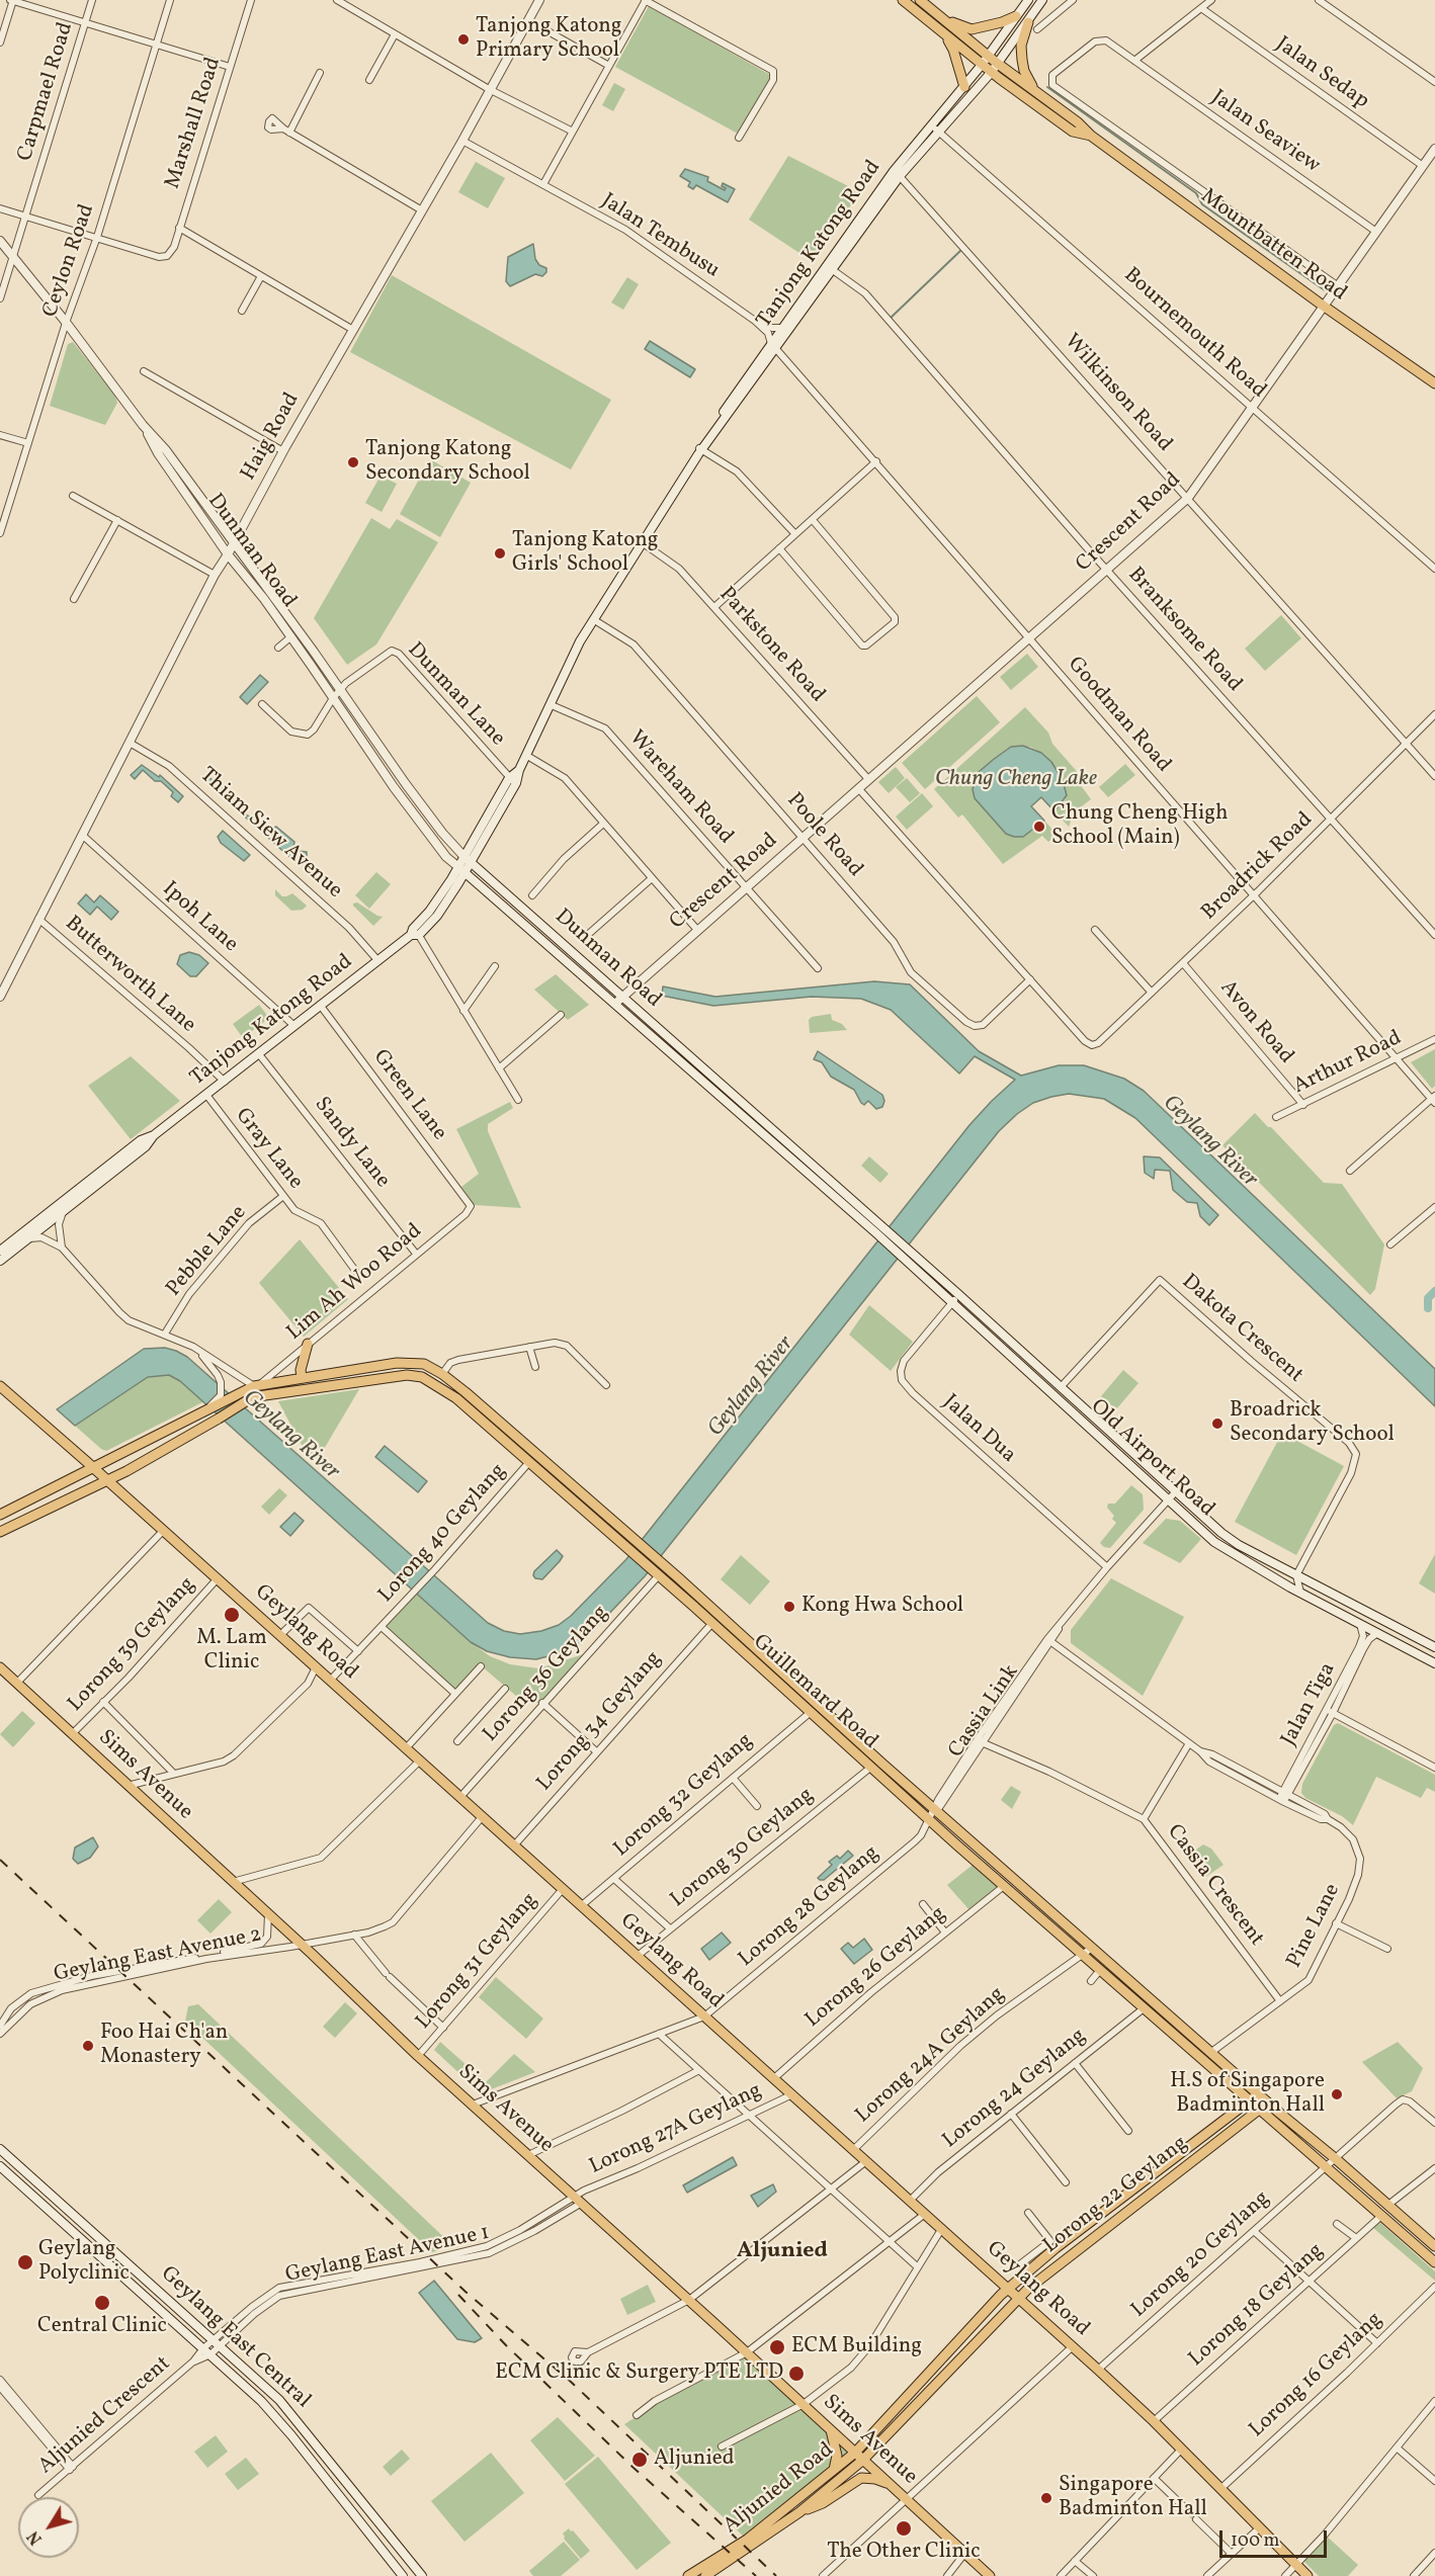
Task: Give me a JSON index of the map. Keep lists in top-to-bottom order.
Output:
{
  "streets": {
    "main road": [
      "Tanjong Katong Road",
      "Mountbatten Road",
      "Dunman Road",
      "Old Airport Road",
      "Geylang Road",
      "Guillemard Road",
      "Sims Avenue",
      "Lorong 22 Geylang",
      "Geylang East Central",
      "Aljunied Road"
    ],
    "street": [
      "Jalan Sedap",
      "Carpmael Road",
      "Marshall Road",
      "Jalan Seaview",
      "Jalan Tembusu",
      "Ceylon Road",
      "Bournemouth Road",
      "Wilkinson Road",
      "Haig Road",
      "Crescent Road",
      "Branksome Road",
      "Parkstone Road",
      "Dunman Lane",
      "Goodman Road",
      "Wareham Road",
      "Thiam Siew Avenue",
      "Poole Road",
      "Broadrick Road",
      "Ipoh Lane",
      "Butterworth Lane",
      "Avon Road",
      "Arthur Road",
      "Green Lane",
      "Sandy Lane",
      "Gray Lane",
      "Pebble Lane",
      "Lim Ah Woo Road",
      "Dakota Crescent",
      "Jalan Dua",
      "Lorong 40 Geylang",
      "Lorong 39 Geylang",
      "Lorong 36 Geylang",
      "Jalan Tiga",
      "Cassia Link",
      "Lorong 34 Geylang",
      "Lorong 32 Geylang",
      "Lorong 30 Geylang",
      "Cassia Crescent",
      "Lorong 28 Geylang",
      "Pine Lane",
      "Geylang East Avenue 2",
      "Lorong 31 Geylang",
      "Lorong 26 Geylang",
      "Lorong 24A Geylang",
      "Lorong 24 Geylang",
      "Lorong 27A Geylang",
      "Geylang East Avenue 1",
      "Lorong 20 Geylang",
      "Lorong 18 Geylang",
      "Lorong 16 Geylang",
      "Aljunied Crescent"
    ]
  },
  "crossings": [
    ["Jalan Sedap", "Crescent Road"],
    ["Carpmael Road", "Dunman Road"],
    ["Marshall Road", "Ceylon Road"],
    ["Jalan Seaview", "Mountbatten Road"],
    ["Jalan Seaview", "Crescent Road"],
    ["Jalan Tembusu", "Haig Road"],
    ["Jalan Tembusu", "Goodman Road"],
    ["Tanjong Katong Road", "Mountbatten Road"],
    ["Tanjong Katong Road", "Bournemouth Road"],
    ["Tanjong Katong Road", "Wilkinson Road"],
    ["Tanjong Katong Road", "Dunman Road"],
    ["Tanjong Katong Road", "Branksome Road"],
    ["Tanjong Katong Road", "Parkstone Road"],
    ["Tanjong Katong Road", "Dunman Lane"],
    ["Tanjong Katong Road", "Goodman Road"],
    ["Tanjong Katong Road", "Wareham Road"],
    ["Tanjong Katong Road", "Thiam Siew Avenue"],
    ["Tanjong Katong Road", "Poole Road"],
    ["Tanjong Katong Road", "Ipoh Lane"],
    ["Tanjong Katong Road", "Butterworth Lane"],
    ["Tanjong Katong Road", "Green Lane"],
    ["Tanjong Katong Road", "Sandy Lane"],
    ["Tanjong Katong Road", "Gray Lane"],
    ["Mountbatten Road", "Crescent Road"],
    ["Ceylon Road", "Dunman Road"],
    ["Bournemouth Road", "Crescent Road"],
    ["Wilkinson Road", "Crescent Road"],
    ["Wilkinson Road", "Broadrick Road"],
    ["Haig Road", "Dunman Road"],
    ["Haig Road", "Thiam Siew Avenue"],
    ["Haig Road", "Ipoh Lane"],
    ["Haig Road", "Butterworth Lane"],
    ["Crescent Road", "Dunman Road"],
    ["Crescent Road", "Branksome Road"],
    ["Crescent Road", "Parkstone Road"],
    ["Crescent Road", "Goodman Road"],
    ["Crescent Road", "Wareham Road"],
    ["Crescent Road", "Poole Road"],
    ["Dunman Road", "Dunman Lane"],
    ["Dunman Road", "Old Airport Road"],
    ["Branksome Road", "Broadrick Road"],
    ["Goodman Road", "Broadrick Road"],
    ["Goodman Road", "Arthur Road"],
    ["Poole Road", "Broadrick Road"],
    ["Broadrick Road", "Avon Road"],
    ["Avon Road", "Arthur Road"],
    ["Green Lane", "Lim Ah Woo Road"],
    ["Sandy Lane", "Lim Ah Woo Road"],
    ["Gray Lane", "Pebble Lane"],
    ["Lim Ah Woo Road", "Guillemard Road"],
    ["Dakota Crescent", "Old Airport Road"],
    ["Jalan Dua", "Old Airport Road"],
    ["Jalan Dua", "Cassia Link"],
    ["Old Airport Road", "Jalan Tiga"],
    ["Old Airport Road", "Cassia Link"],
    ["Lorong 40 Geylang", "Geylang Road"],
    ["Lorong 40 Geylang", "Guillemard Road"],
    ["Geylang Road", "Lorong 39 Geylang"],
    ["Geylang Road", "Lorong 36 Geylang"],
    ["Geylang Road", "Guillemard Road"],
    ["Geylang Road", "Lorong 34 Geylang"],
    ["Geylang Road", "Lorong 32 Geylang"],
    ["Geylang Road", "Lorong 30 Geylang"],
    ["Geylang Road", "Lorong 28 Geylang"],
    ["Geylang Road", "Geylang East Avenue 2"],
    ["Geylang Road", "Lorong 31 Geylang"],
    ["Geylang Road", "Lorong 26 Geylang"],
    ["Geylang Road", "Lorong 24A Geylang"],
    ["Geylang Road", "Lorong 24 Geylang"],
    ["Geylang Road", "Lorong 27A Geylang"],
    ["Geylang Road", "Lorong 22 Geylang"],
    ["Geylang Road", "Lorong 20 Geylang"],
    ["Geylang Road", "Lorong 18 Geylang"],
    ["Geylang Road", "Lorong 16 Geylang"],
    ["Geylang Road", "Aljunied Road"],
    ["Lorong 39 Geylang", "Sims Avenue"],
    ["Lorong 36 Geylang", "Guillemard Road"],
    ["Guillemard Road", "Cassia Link"],
    ["Guillemard Road", "Lorong 34 Geylang"],
    ["Guillemard Road", "Lorong 32 Geylang"],
    ["Guillemard Road", "Lorong 30 Geylang"],
    ["Guillemard Road", "Lorong 28 Geylang"],
    ["Guillemard Road", "Pine Lane"],
    ["Guillemard Road", "Lorong 26 Geylang"],
    ["Guillemard Road", "Lorong 24A Geylang"],
    ["Guillemard Road", "Lorong 24 Geylang"],
    ["Guillemard Road", "Lorong 22 Geylang"],
    ["Guillemard Road", "Lorong 20 Geylang"],
    ["Guillemard Road", "Lorong 18 Geylang"],
    ["Jalan Tiga", "Pine Lane"],
    ["Cassia Link", "Cassia Crescent"],
    ["Cassia Link", "Lorong 28 Geylang"],
    ["Cassia Link", "Pine Lane"],
    ["Sims Avenue", "Lorong 28 Geylang"],
    ["Sims Avenue", "Geylang East Avenue 2"],
    ["Sims Avenue", "Lorong 31 Geylang"],
    ["Sims Avenue", "Lorong 27A Geylang"],
    ["Sims Avenue", "Geylang East Avenue 1"],
    ["Sims Avenue", "Aljunied Road"],
    ["Cassia Crescent", "Pine Lane"],
    ["Lorong 27A Geylang", "Geylang East Avenue 1"],
    ["Lorong 22 Geylang", "Aljunied Road"],
    ["Geylang East Avenue 1", "Geylang East Central"],
    ["Geylang East Avenue 1", "Aljunied Crescent"],
    ["Geylang East Central", "Aljunied Crescent"]
  ],
  "districts": ["Aljunied"],
  "water": ["Chung Cheng Lake", "Geylang River"],
  "places": [
    "Tanjong Katong Primary School",
    "Tanjong Katong Secondary School",
    "Tanjong Katong Girls' School",
    "Chung Cheng High School (Main)",
    "Broadrick Secondary School",
    "Kong Hwa School",
    "M. Lam Clinic",
    "Foo Hai Ch'an Monastery",
    "H.S of Singapore Badminton Hall",
    "Geylang Polyclinic",
    "Central Clinic",
    "ECM Building",
    "ECM Clinic & Surgery PTE LTD",
    "Aljunied",
    "Singapore Badminton Hall",
    "The Other Clinic"
  ],
  "scale_bar": "100 m",
  "north": "bottom left"
}
